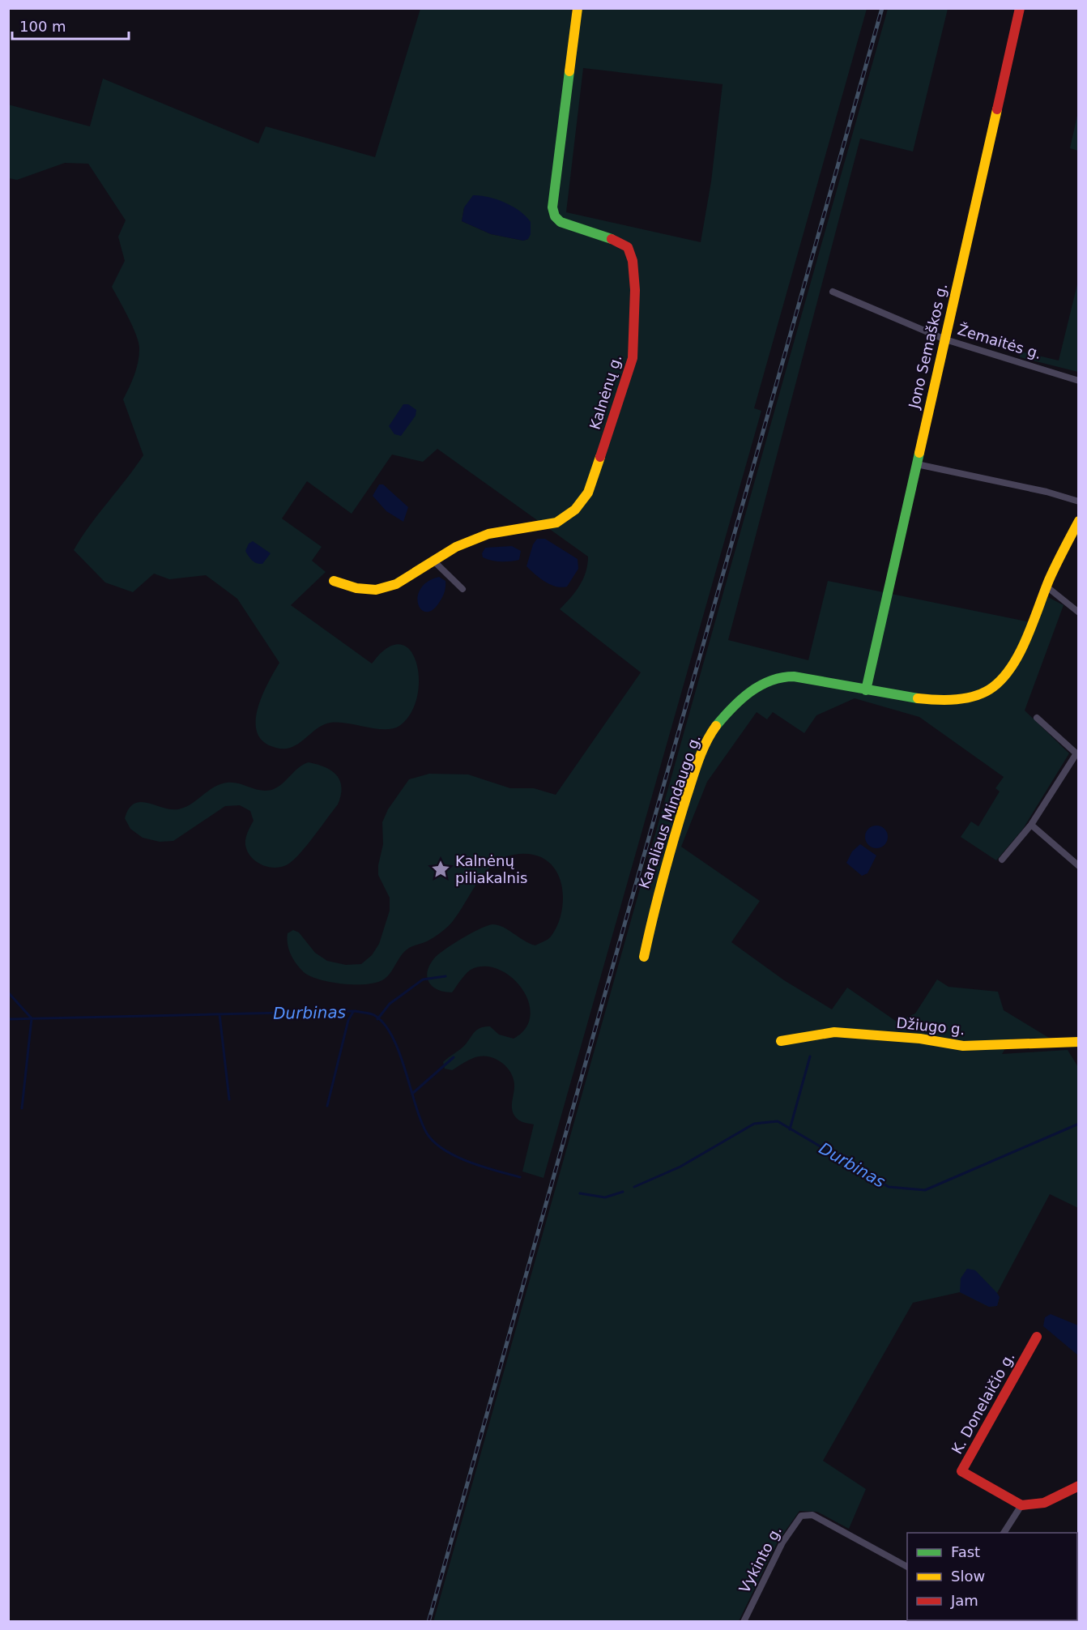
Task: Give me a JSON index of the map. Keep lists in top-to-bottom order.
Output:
{
  "streets": {
    "street": [
      "Žemaitės g.",
      "Jono Semaškos g.",
      "Kalnėnų g.",
      "Karaliaus Mindaugo g.",
      "Džiugo g.",
      "K. Donelaičio g.",
      "Vykinto g."
    ]
  },
  "crossings": [
    ["Žemaitės g.", "Jono Semaškos g."],
    ["Jono Semaškos g.", "Karaliaus Mindaugo g."]
  ],
  "water": ["Durbinas"],
  "places": {
    "place": ["Kalnėnų piliakalnis"]
  },
  "legend": ["Fast", "Slow", "Jam"],
  "scale_bar": "100 m"
}
